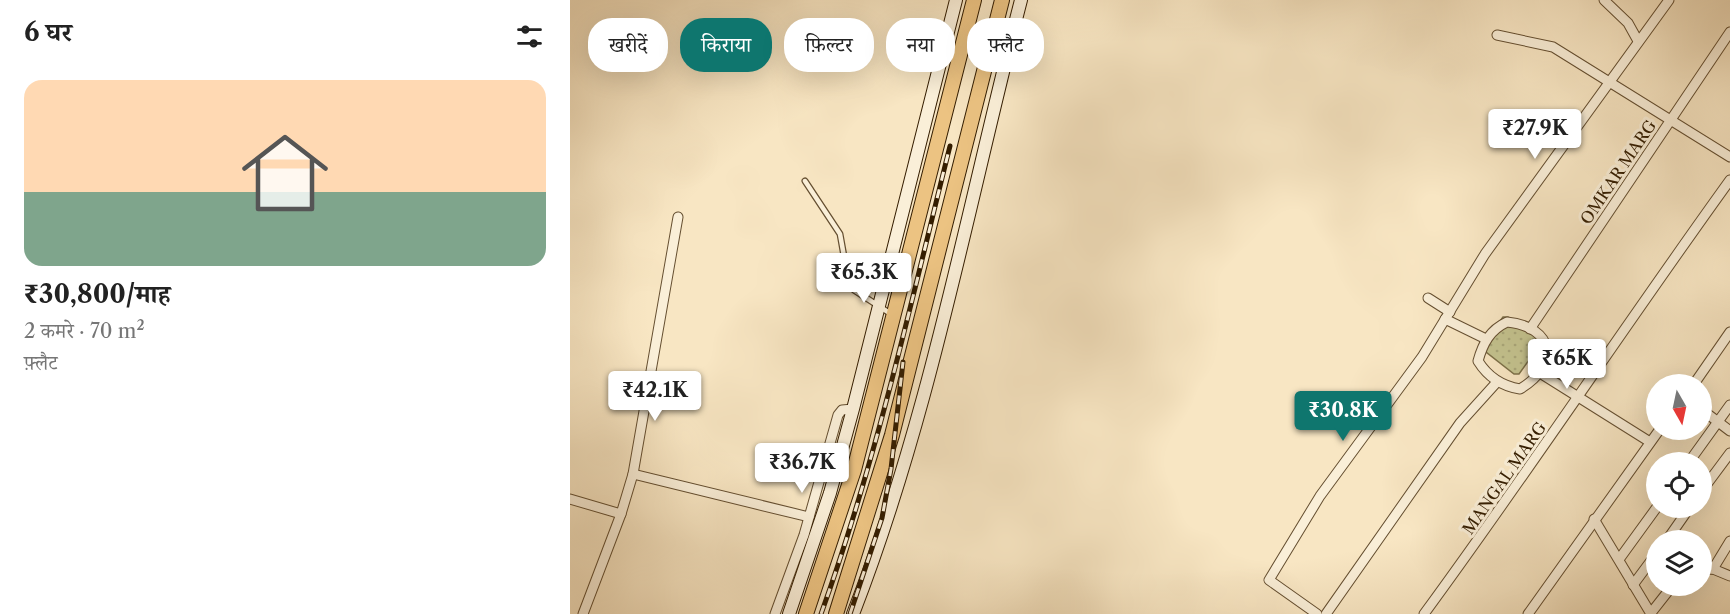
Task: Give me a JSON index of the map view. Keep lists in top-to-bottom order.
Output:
{
  "streets": {
    "street": ["OMKAR MARG", "MANGAL MARG"]
  },
  "north": "bottom",
  "page": {
    "heading": "6 घर",
    "chip": [
      "खरीदें",
      "किराया",
      "फ़िल्टर",
      "नया",
      "फ़्लैट"
    ],
    "list": [
      {
        "name": "₹30,800/माह",
        "note": "2 कमरे · 70 m² · फ़्लैट"
      }
    ],
    "price": [
      "₹27.9K",
      "₹65.3K",
      "₹65K",
      "₹42.1K",
      "₹30.8K",
      "₹36.7K"
    ]
  }
}
